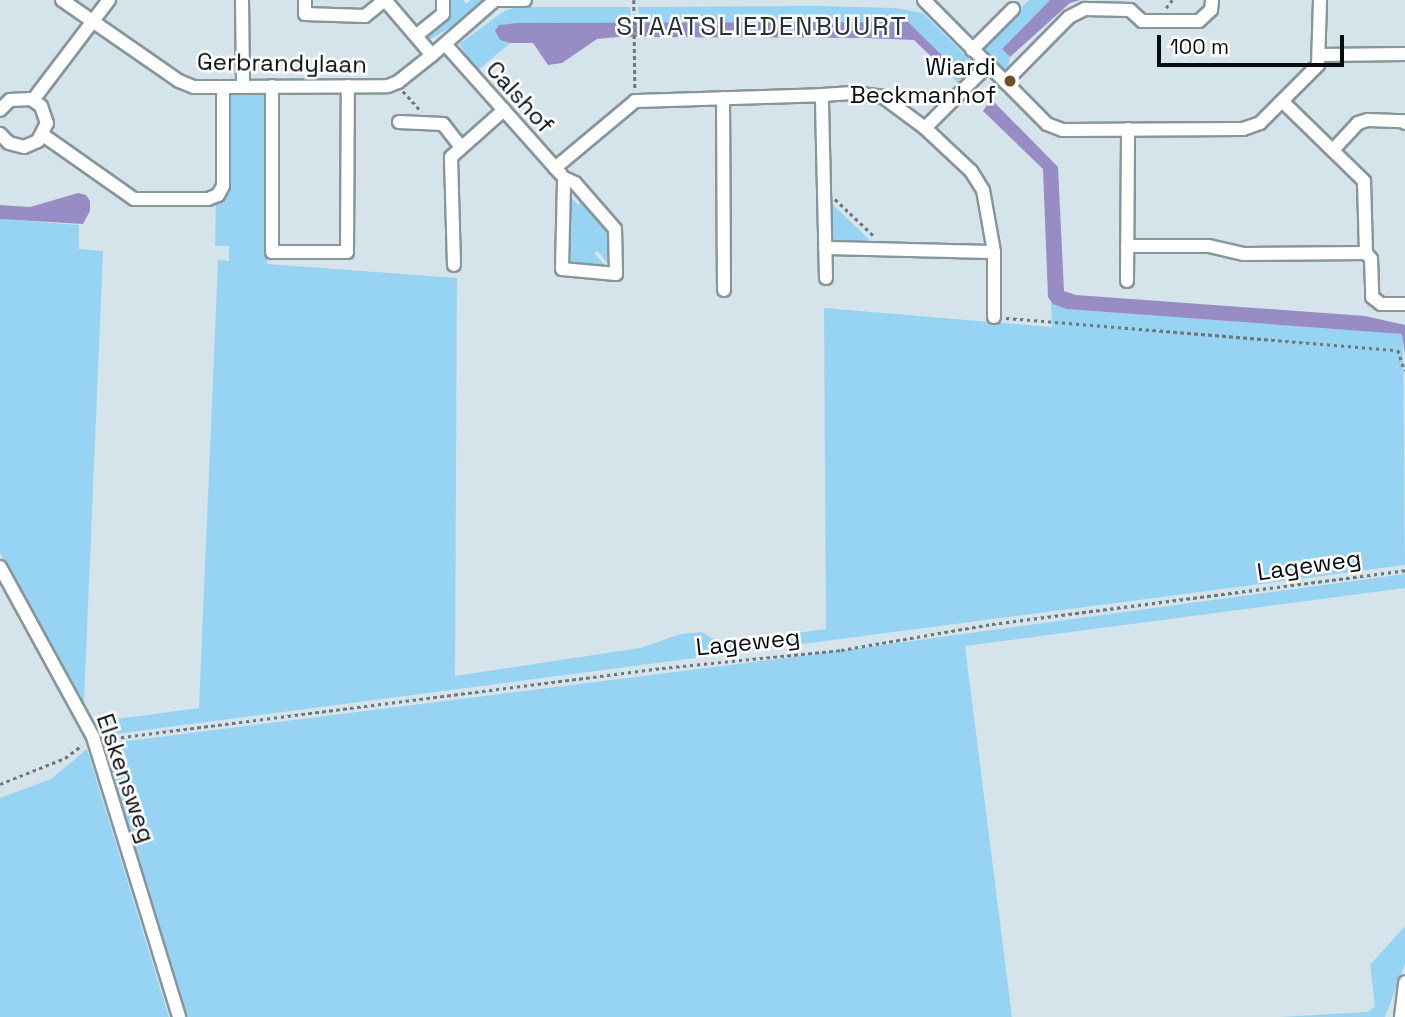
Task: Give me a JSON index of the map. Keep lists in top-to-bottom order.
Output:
{
  "streets": {
    "street": ["Gerbrandylaan", "Calshof", "Elskensweg"],
    "path": ["Lageweg"]
  },
  "crossings": [
    ["Gerbrandylaan", "Calshof"],
    ["Lageweg", "Elskensweg"]
  ],
  "districts": ["STAATSLIEDENBUURT"],
  "places": ["Wiardi Beckmanhof"],
  "scale_bar": "100 m"
}
